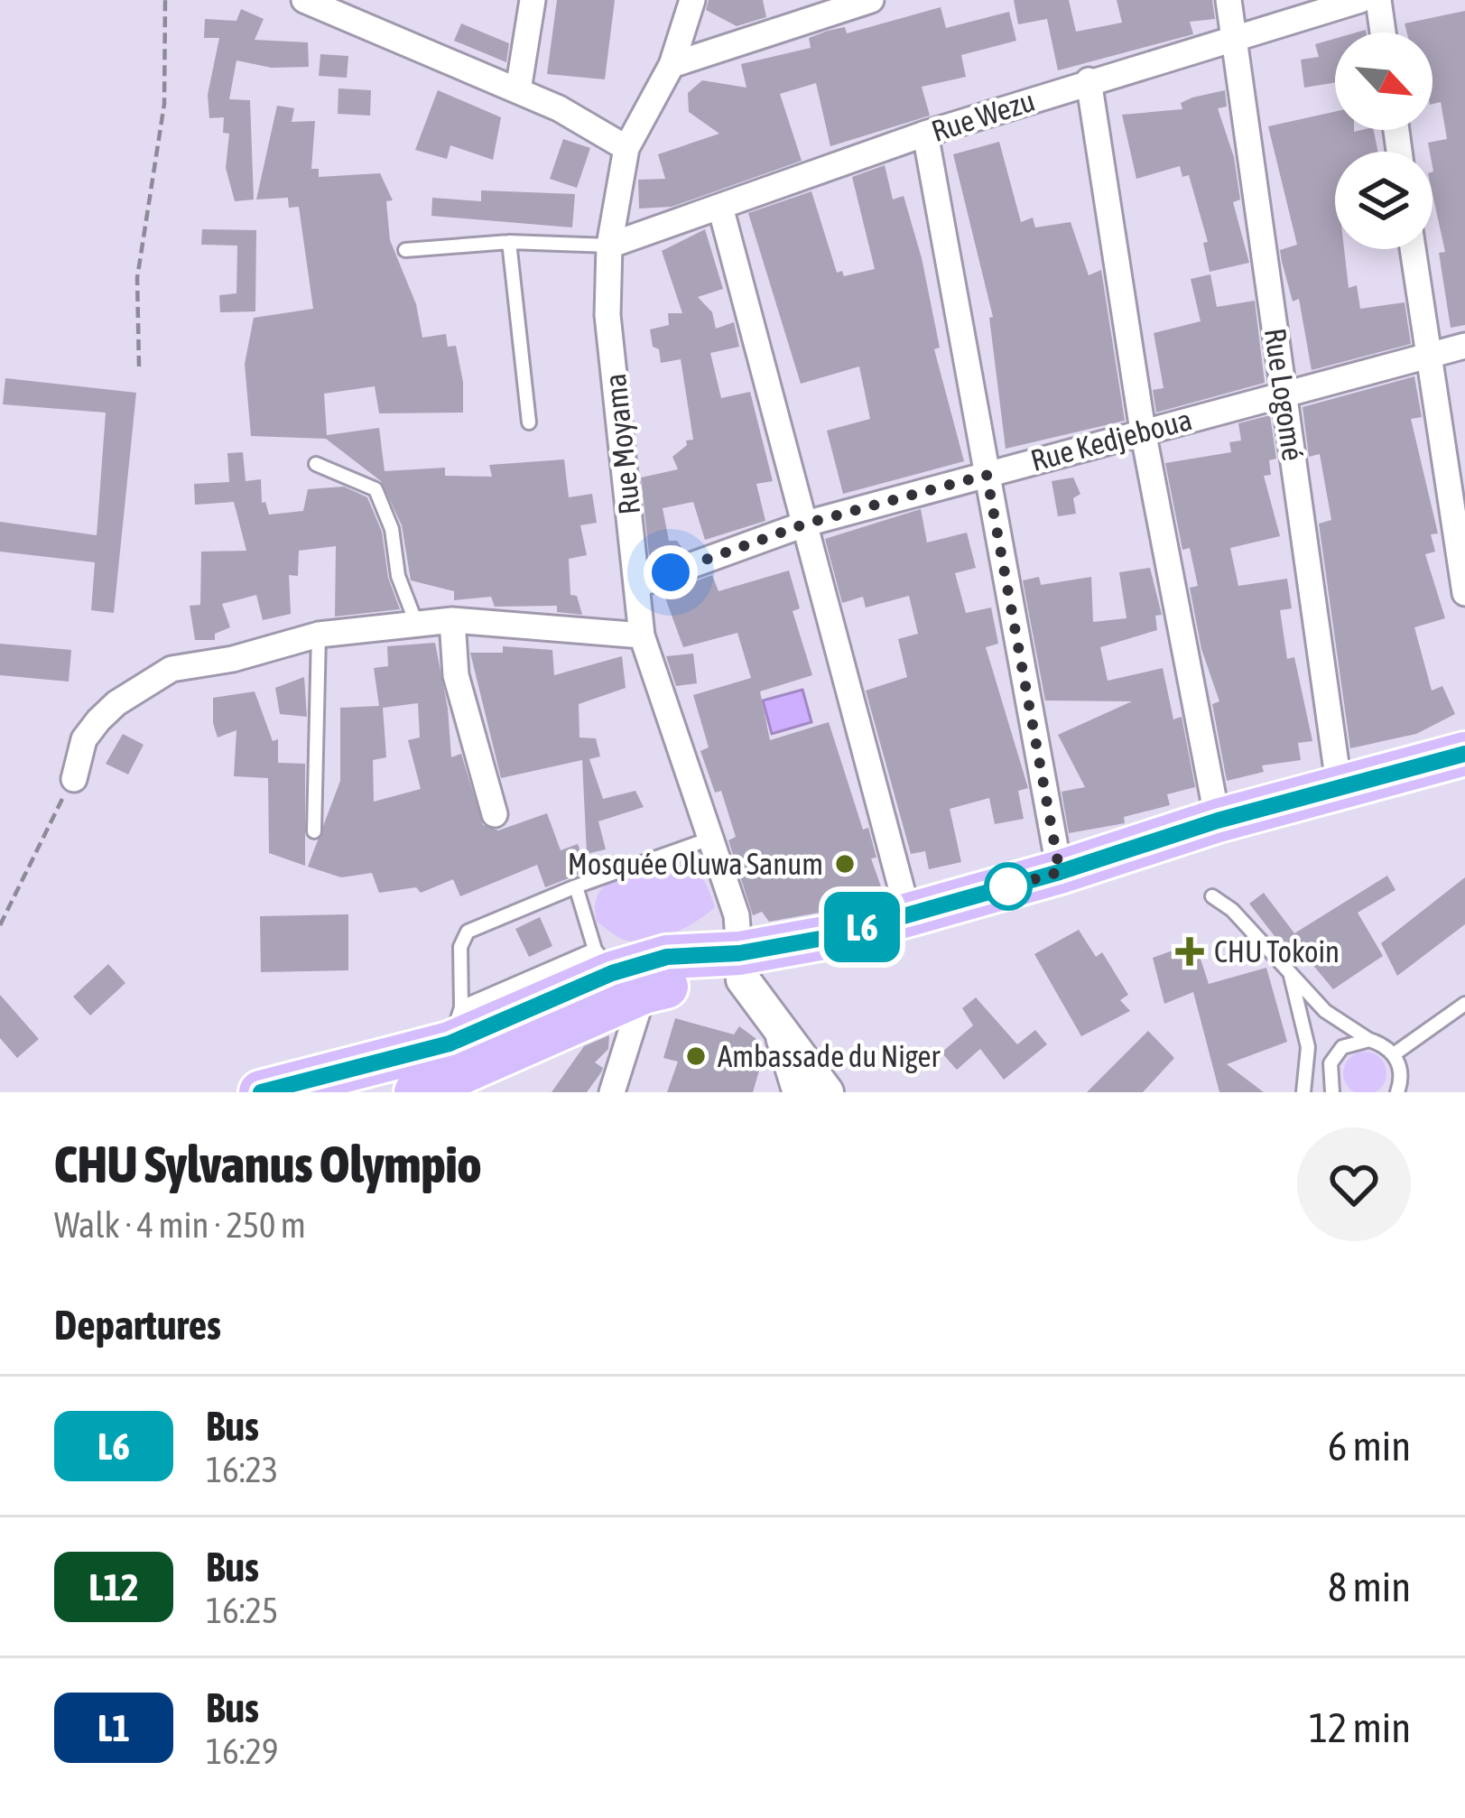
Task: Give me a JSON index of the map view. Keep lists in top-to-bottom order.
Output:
{
  "streets": {
    "street": [
      "Rue Wezu",
      "Rue Logomé",
      "Rue Kedjeboua",
      "Rue Moyama"
    ]
  },
  "crossings": [
    ["Rue Wezu", "Rue Logomé"],
    ["Rue Wezu", "Rue Moyama"],
    ["Rue Logomé", "Rue Kedjeboua"],
    ["Rue Kedjeboua", "Rue Moyama"]
  ],
  "places": {
    "other": ["Mosquée Oluwa Sanum", "Ambassade du Niger"],
    "health": ["CHU Tokoin"]
  },
  "lines": ["bus line L6"],
  "north": "bottom right",
  "page": {
    "on_map": "L6",
    "heading": [
      ["CHU Sylvanus Olympio", "Walk · 4 min · 250 m"],
      "Departures"
    ],
    "list": [
      {
        "mark": "L6",
        "name": "Bus",
        "note": "16:23",
        "value": "6 min"
      },
      {
        "mark": "L12",
        "name": "Bus",
        "note": "16:25",
        "value": "8 min"
      },
      {
        "mark": "L1",
        "name": "Bus",
        "note": "16:29",
        "value": "12 min"
      }
    ]
  }
}
